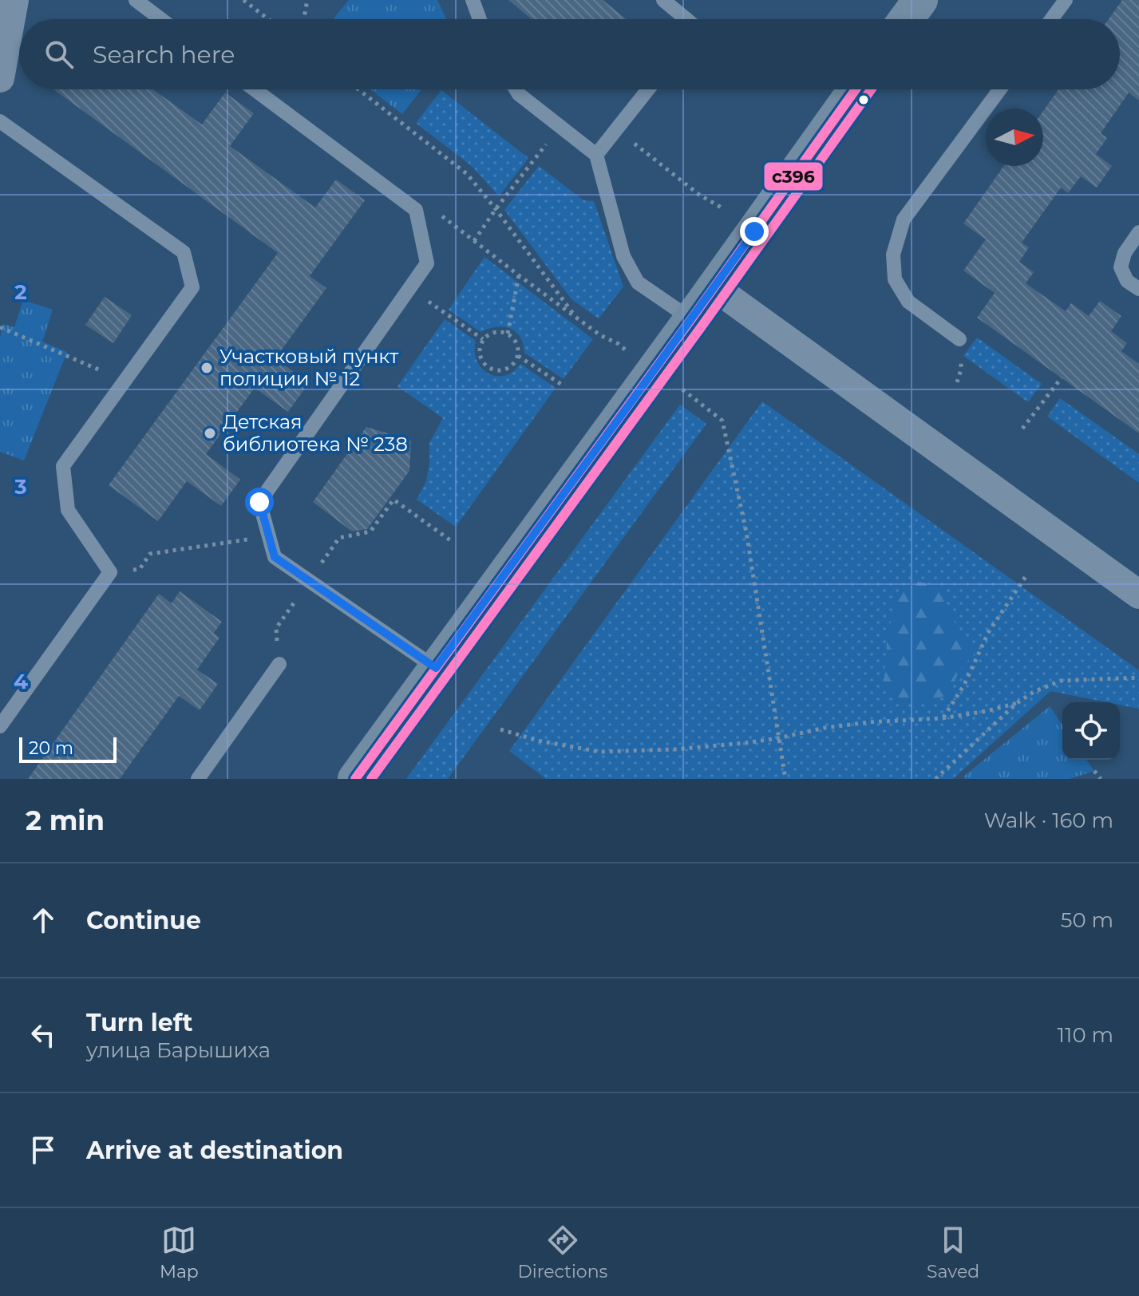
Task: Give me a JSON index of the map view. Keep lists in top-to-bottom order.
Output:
{
  "places": ["Участковый пункт полиции № 12", "Детская библиотека № 238"],
  "lines": ["transit line с396"],
  "scale_bar": "20 m",
  "north": "right",
  "page": {
    "search": "Search here",
    "scale": "20 m",
    "heading": ["2 min", "Walk · 160 m"],
    "list": [
      ["Continue", "50 m"],
      ["Turn left", "улица Барышиха", "110 m"],
      "Arrive at destination"
    ],
    "nav": ["Map", "Directions", "Saved"]
  },
  "grid": {
    "rows": ["2", "3", "4"]
  }
}
